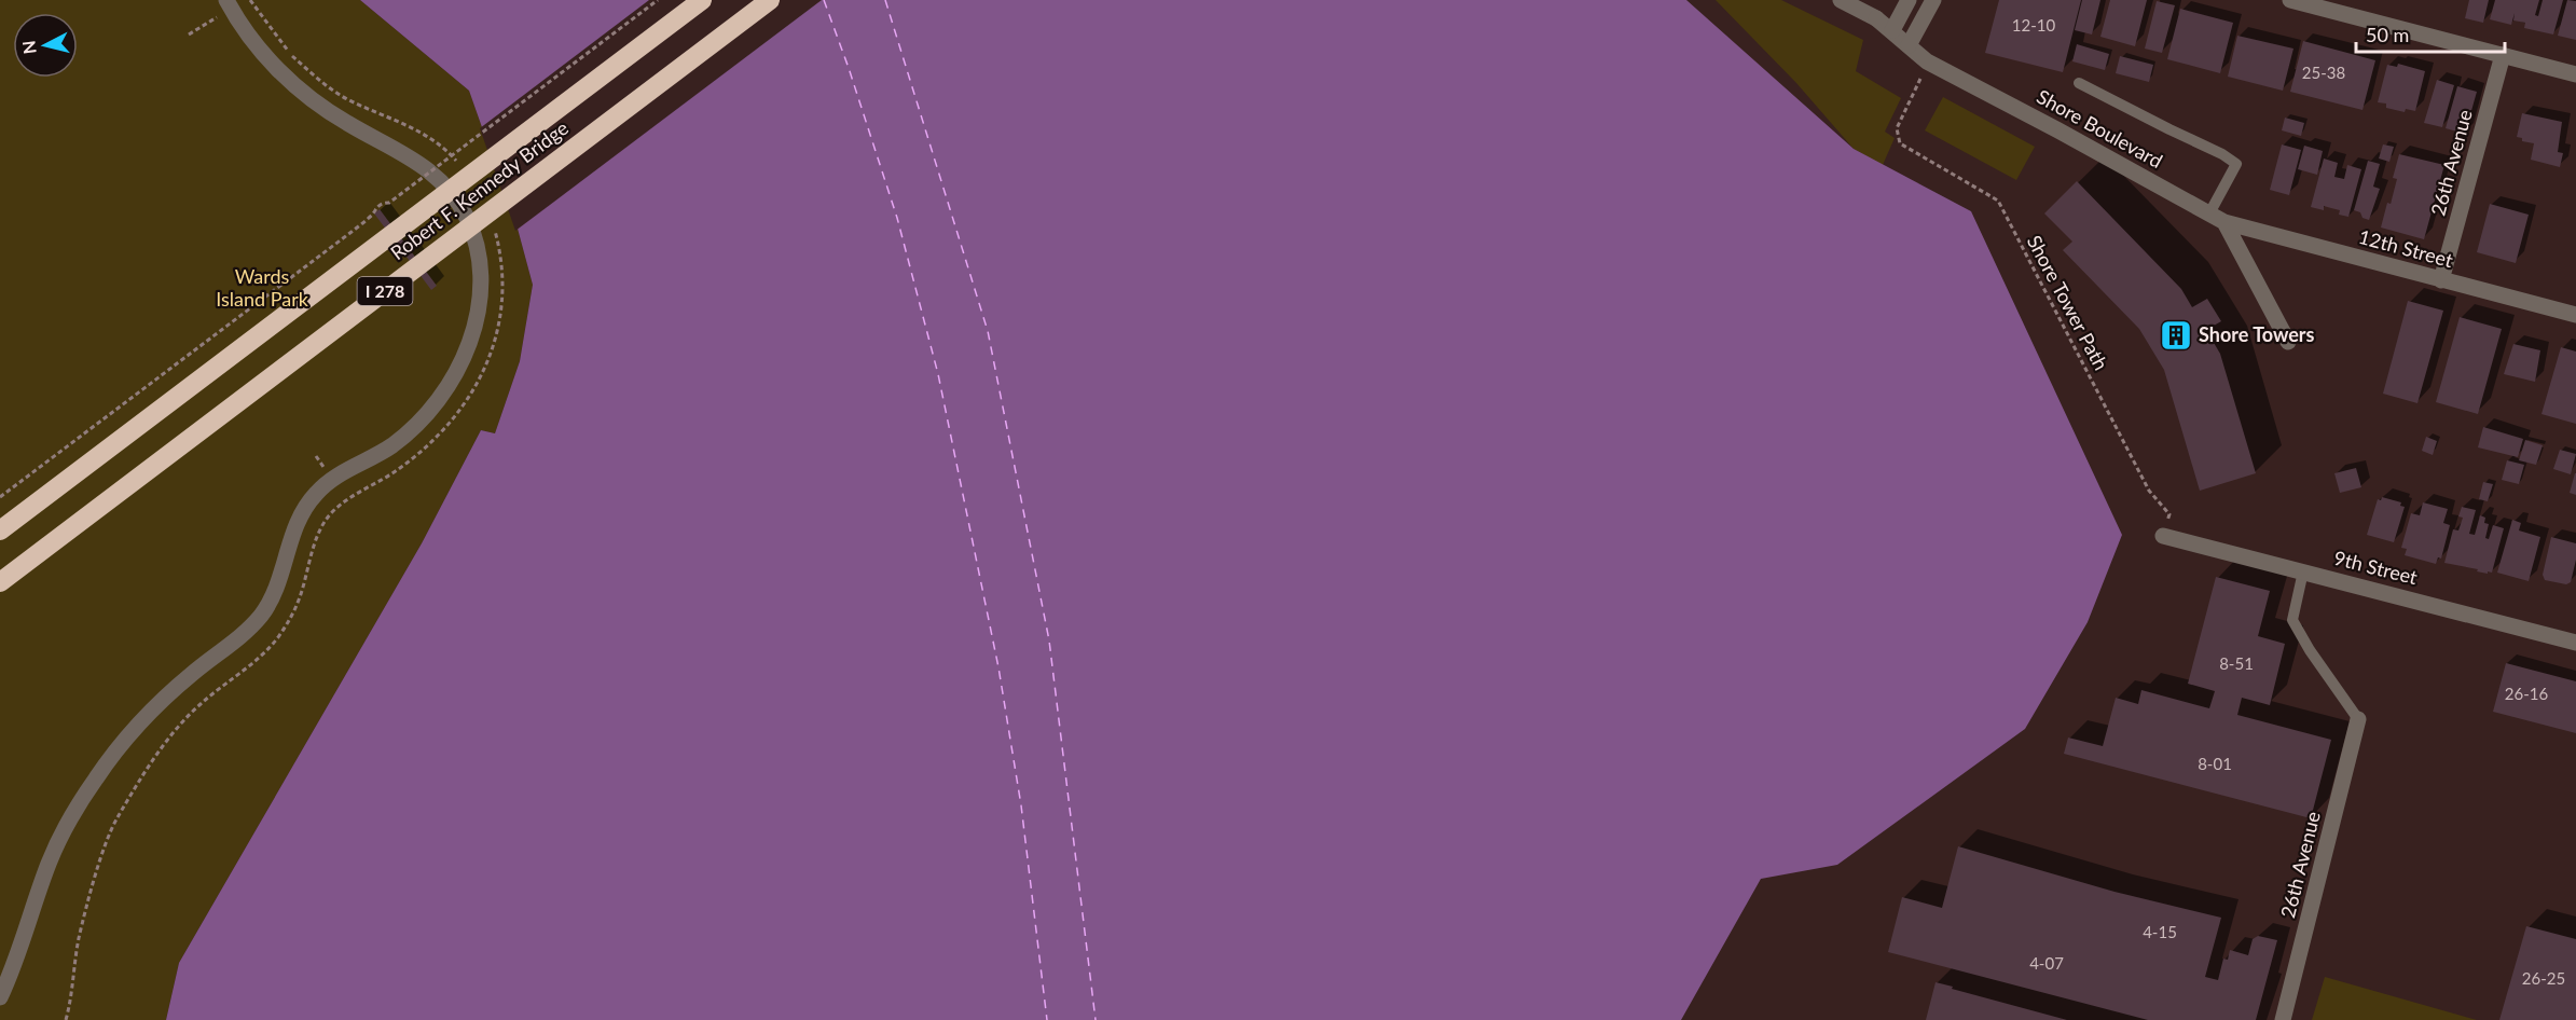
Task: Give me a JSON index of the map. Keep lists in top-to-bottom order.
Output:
{
  "streets": {
    "highway": ["Robert F. Kennedy Bridge", "I 278"],
    "street": [
      "Shore Boulevard",
      "26th Avenue",
      "12th Street",
      "9th Street"
    ],
    "path": ["Shore Tower Path"]
  },
  "crossings": [
    ["Shore Boulevard", "12th Street"],
    ["26th Avenue", "12th Street"]
  ],
  "parks": ["Wards Island Park"],
  "places": {
    "building": ["Shore Towers"]
  },
  "house_numbers": [
    "12-10",
    "25-38",
    "8-51",
    "26-16",
    "8-01",
    "4-15",
    "4-07",
    "26-25"
  ],
  "scale_bar": "50 m",
  "north": "left"
}
